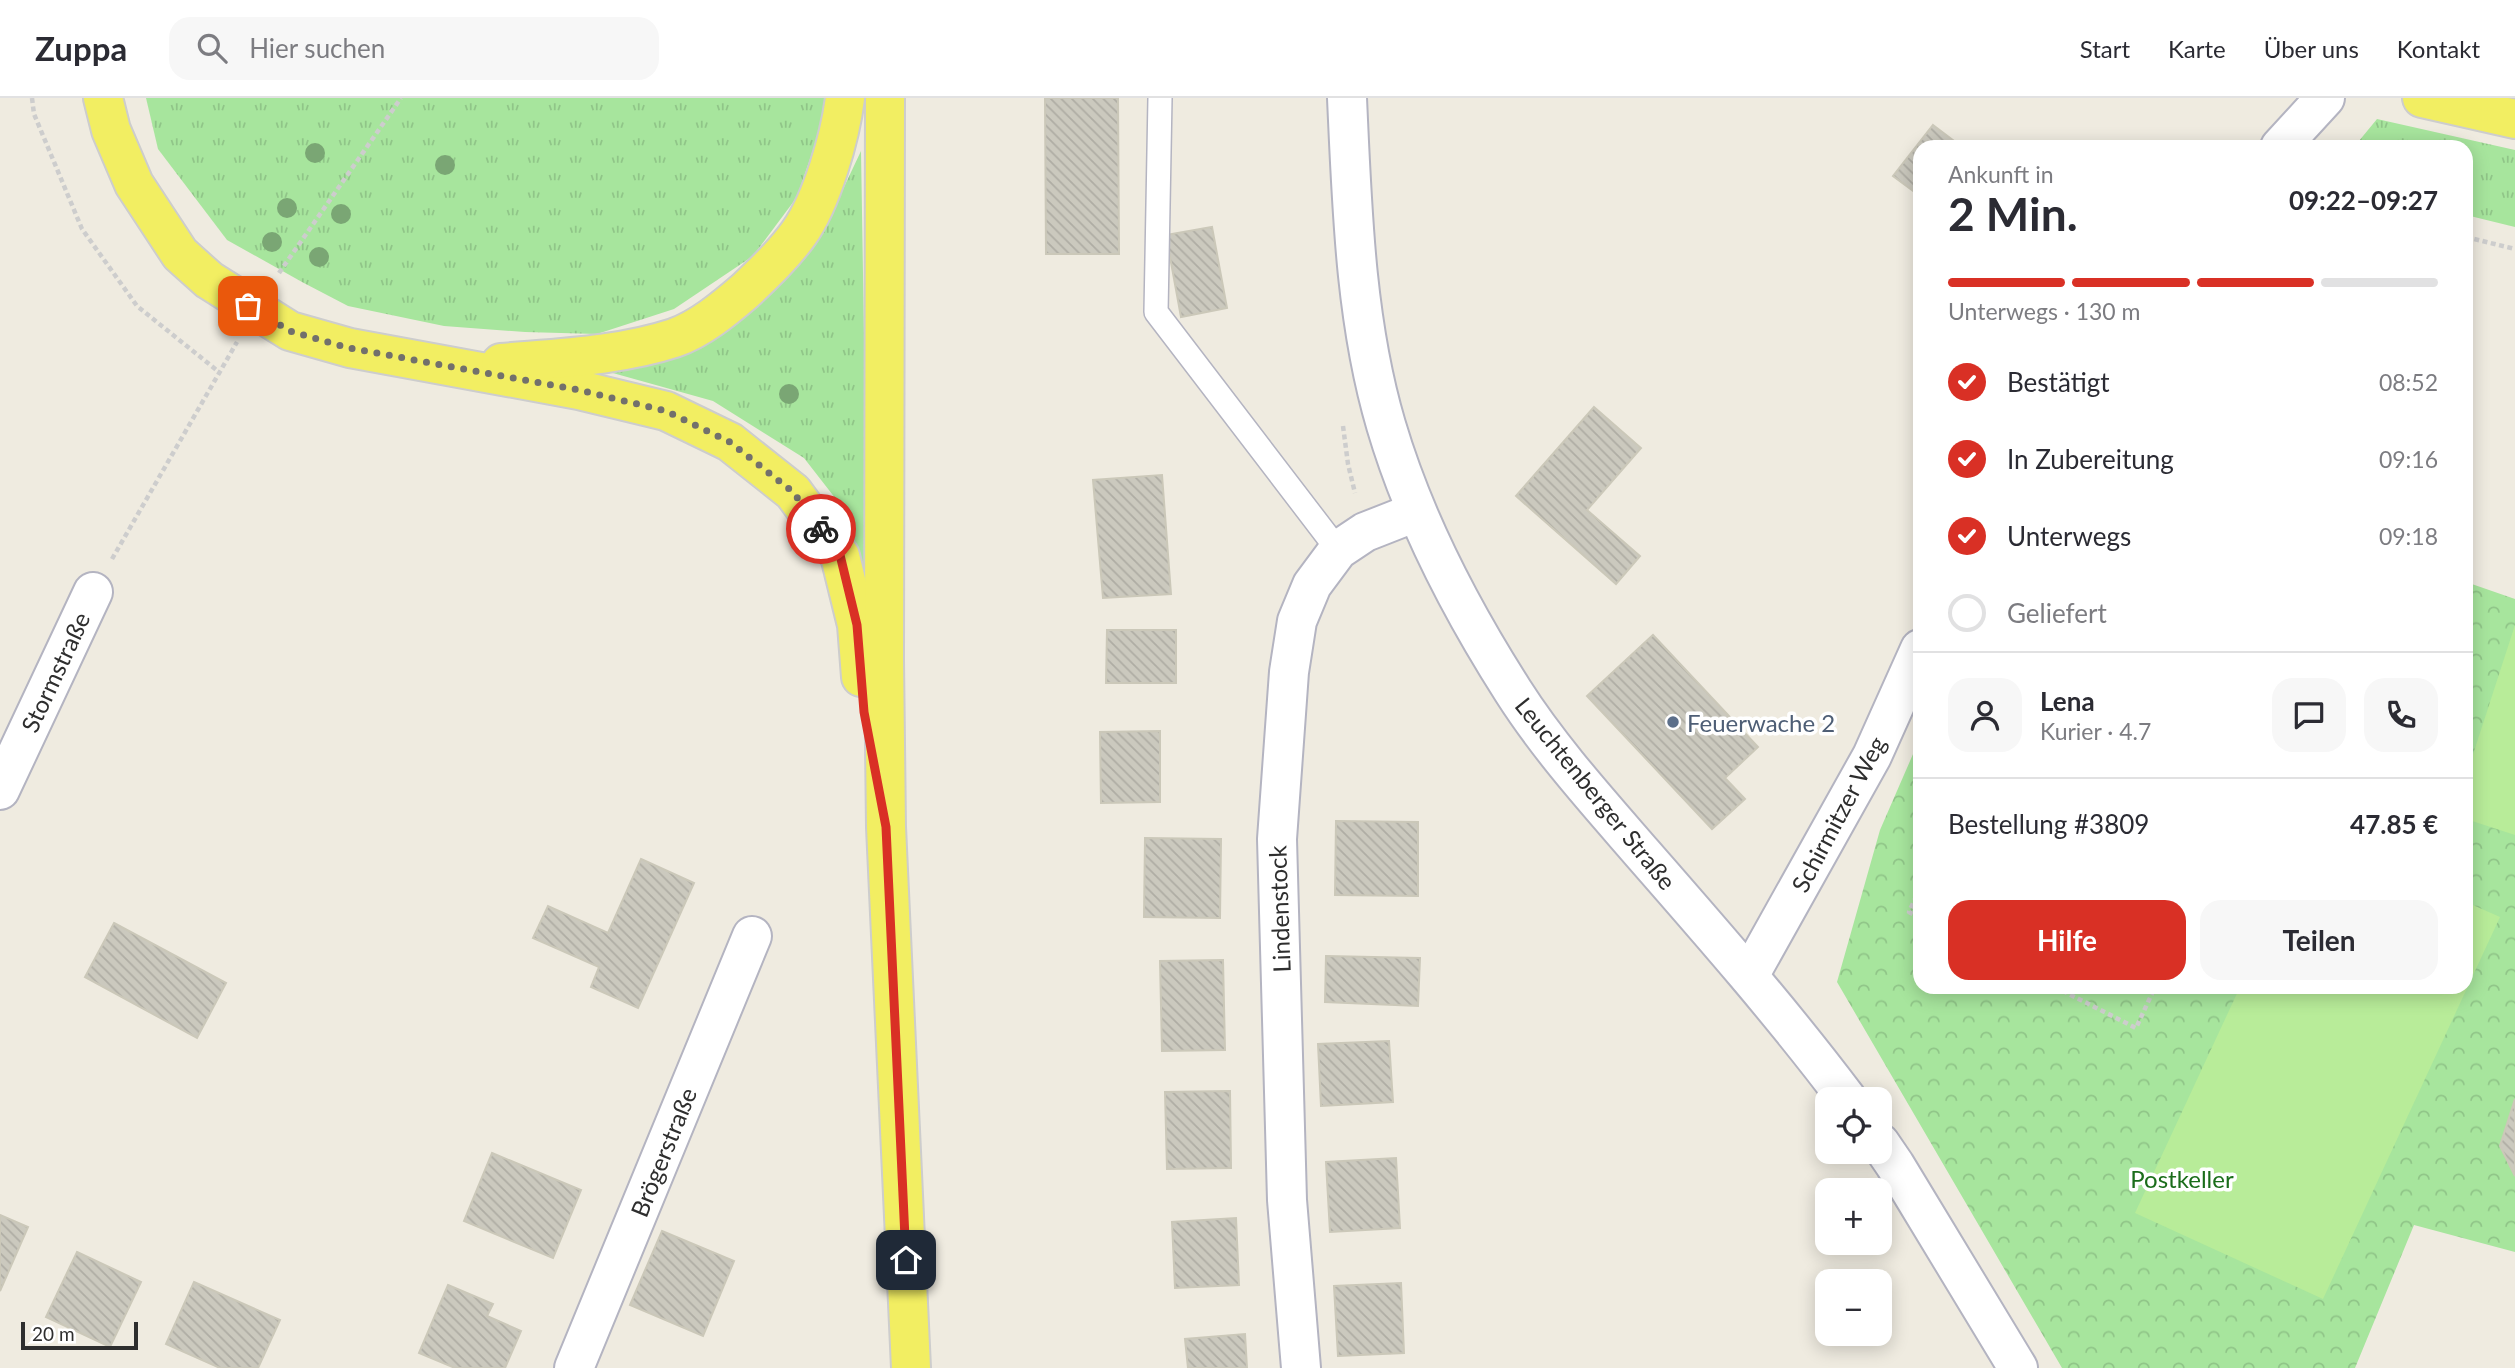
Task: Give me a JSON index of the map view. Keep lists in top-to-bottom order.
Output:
{
  "streets": {
    "street": [
      "Stormstraße",
      "Leuchtenberger Straße",
      "Schirmitzer Weg",
      "Lindenstock",
      "Brögerstraße"
    ]
  },
  "crossings": [
    ["Leuchtenberger Straße", "Schirmitzer Weg"],
    ["Leuchtenberger Straße", "Lindenstock"]
  ],
  "parks": ["Postkeller"],
  "places": ["Feuerwache 2"],
  "scale_bar": "20 m",
  "page": {
    "header": "Zuppa",
    "search": "Hier suchen",
    "nav": [
      "Start",
      "Karte",
      "Über uns",
      "Kontakt"
    ],
    "heading": ["2 Min.", "Ankunft in", "09:22–09:27"],
    "panel": [
      "Lena",
      "Kurier · 4.7",
      "Bestellung #3809",
      "47.85 €"
    ],
    "bar": "Unterwegs · 130 m",
    "list": [
      ["Bestätigt", "08:52"],
      ["In Zubereitung", "09:16"],
      ["Unterwegs", "09:18"],
      "Geliefert"
    ],
    "buttons": ["Hilfe", "Teilen"],
    "map_buttons": ["+", "−"],
    "scale": "20 m"
  }
}
